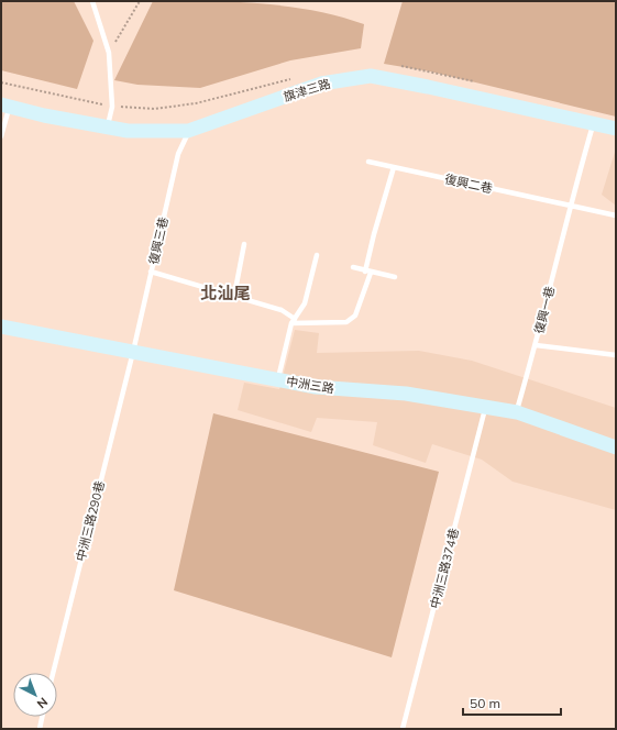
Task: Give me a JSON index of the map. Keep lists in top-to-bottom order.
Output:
{
  "streets": {
    "street": ["旗津三路", "中洲三路"],
    "lane": [
      "復興二巷",
      "復興三巷",
      "復興一巷",
      "中洲三路290巷",
      "中洲三路374巷"
    ]
  },
  "crossings": [
    ["旗津三路", "復興三巷"],
    ["旗津三路", "復興一巷"],
    ["復興二巷", "復興一巷"],
    ["復興三巷", "中洲三路"],
    ["復興三巷", "中洲三路290巷"],
    ["復興一巷", "中洲三路"],
    ["中洲三路", "中洲三路290巷"],
    ["中洲三路", "中洲三路374巷"]
  ],
  "districts": ["北汕尾"],
  "scale_bar": "50 m",
  "north": "bottom right"
}
